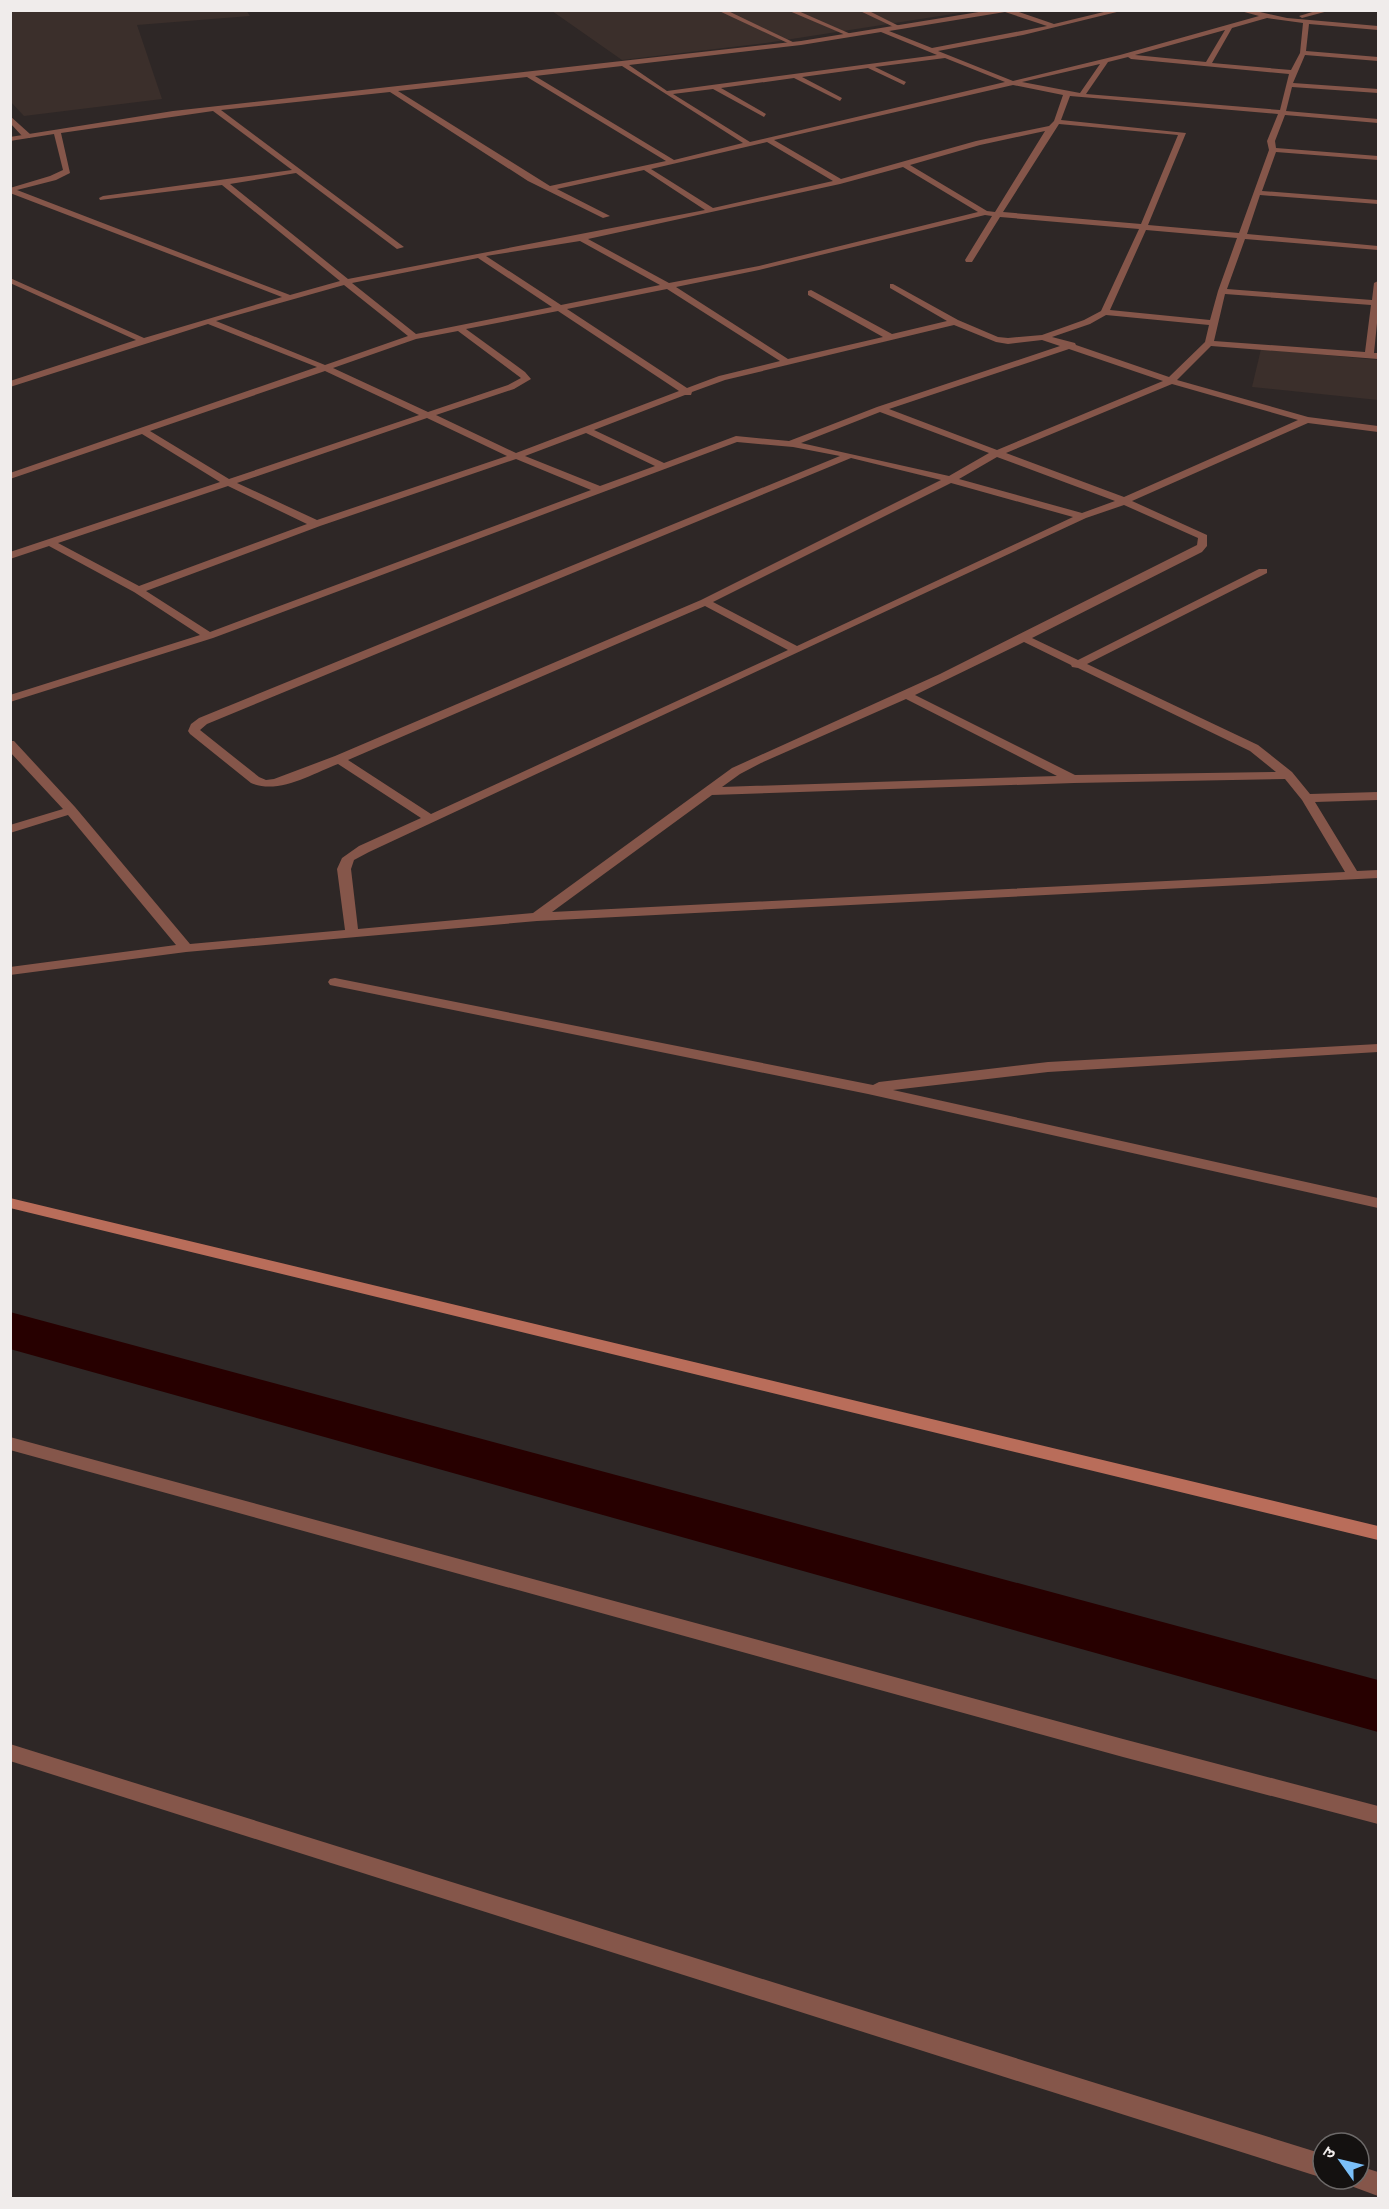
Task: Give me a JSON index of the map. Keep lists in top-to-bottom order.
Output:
{
  "north": "top left"
}
